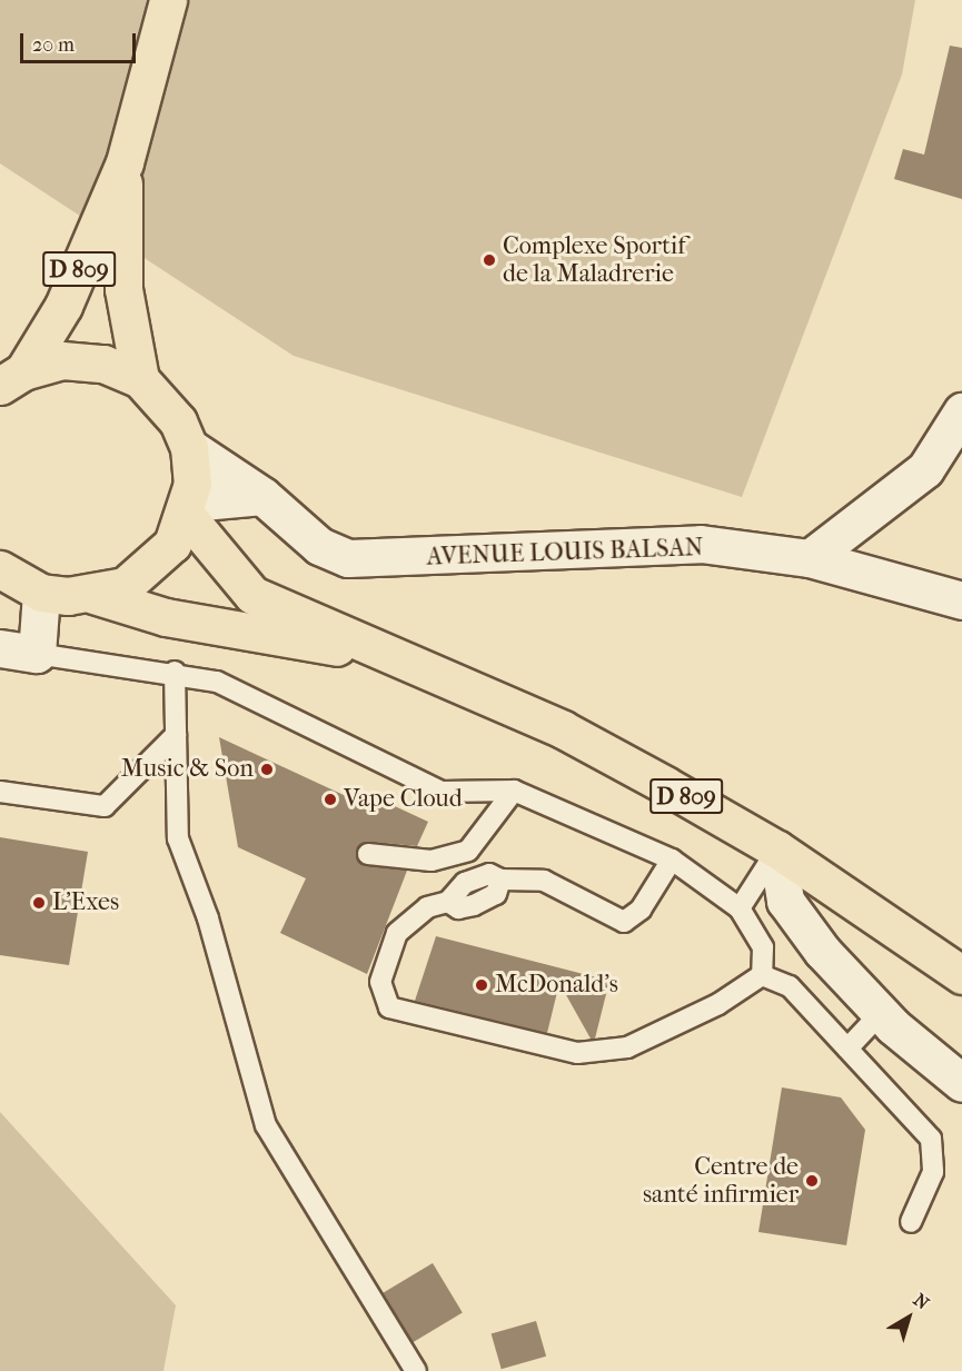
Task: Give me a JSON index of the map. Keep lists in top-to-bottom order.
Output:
{
  "streets": {
    "main road": ["D 809"],
    "street": ["AVENUE LOUIS BALSAN"]
  },
  "places": [
    "Complexe Sportif de la Maladrerie",
    "Music & Son",
    "Vape Cloud",
    "L'Exes",
    "McDonald's",
    "Centre de santé infirmier"
  ],
  "scale_bar": "20 m",
  "north": "top right"
}
